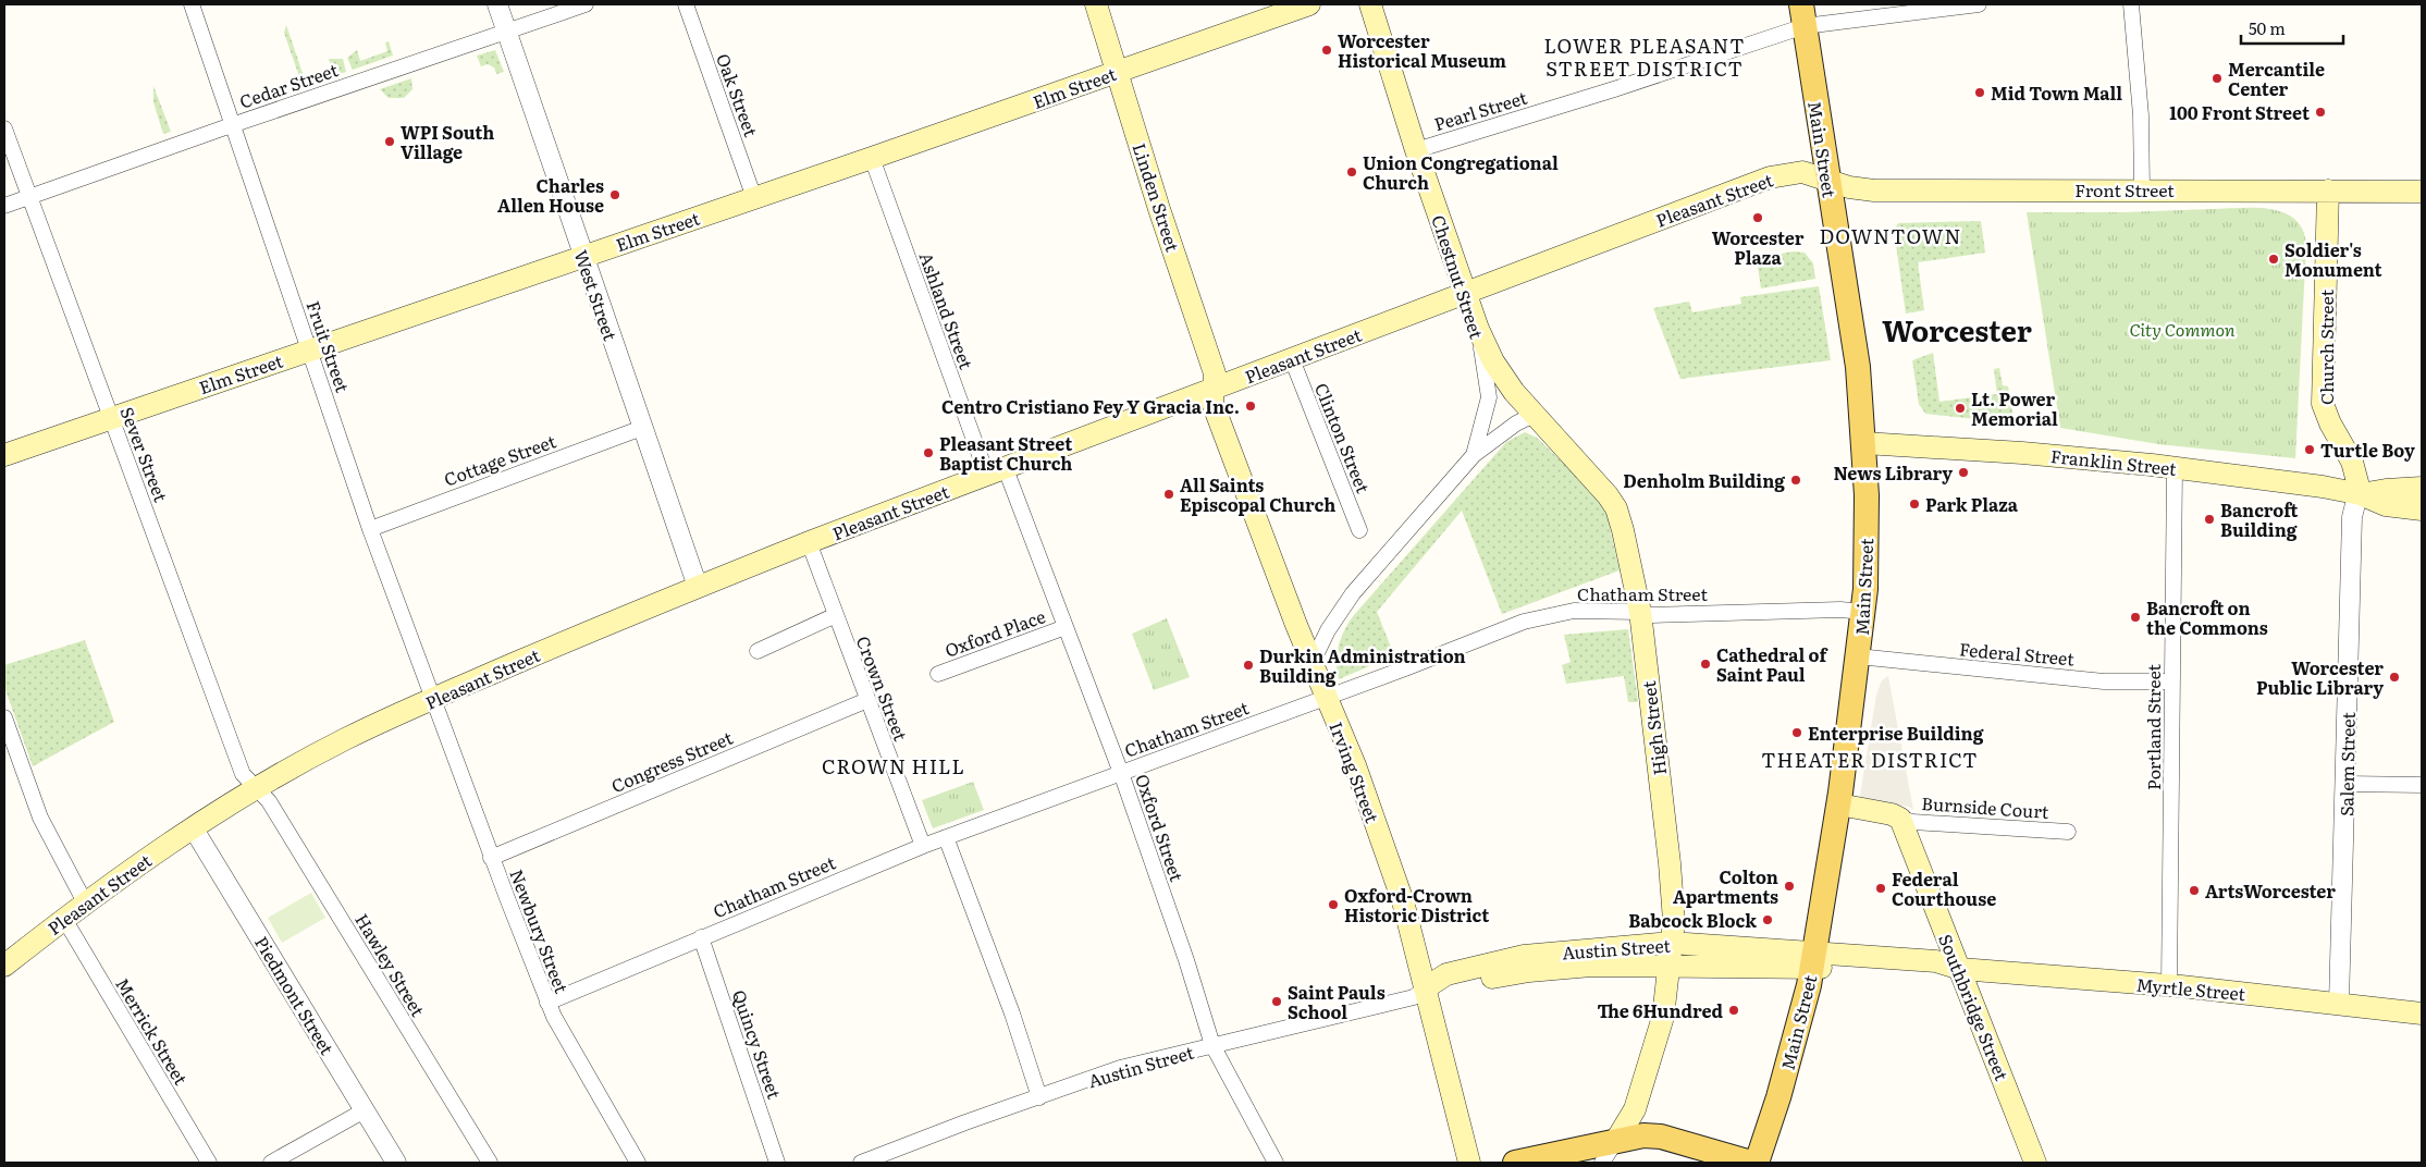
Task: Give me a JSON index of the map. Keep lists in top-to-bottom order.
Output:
{
  "streets": {
    "main road": [
      "Elm Street",
      "Main Street",
      "Front Street",
      "Linden Street",
      "Pleasant Street",
      "Chestnut Street",
      "Church Street",
      "Franklin Street",
      "High Street",
      "Irving Street",
      "Austin Street",
      "Myrtle Street",
      "Southbridge Street"
    ],
    "street": [
      "Cedar Street",
      "Oak Street",
      "Pearl Street",
      "West Street",
      "Ashland Street",
      "Fruit Street",
      "Clinton Street",
      "Sever Street",
      "Cottage Street",
      "Chatham Street",
      "Oxford Place",
      "Federal Street",
      "Crown Street",
      "Portland Street",
      "Congress Street",
      "Salem Street",
      "Burnside Court",
      "Oxford Street",
      "Newbury Street",
      "Hawley Street",
      "Piedmont Street",
      "Merrick Street",
      "Quincy Street"
    ]
  },
  "crossings": [
    ["Cedar Street", "West Street"],
    ["Cedar Street", "Fruit Street"],
    ["Cedar Street", "Sever Street"],
    ["Elm Street", "Oak Street"],
    ["Elm Street", "Linden Street"],
    ["Elm Street", "West Street"],
    ["Elm Street", "Ashland Street"],
    ["Elm Street", "Fruit Street"],
    ["Elm Street", "Sever Street"],
    ["Pearl Street", "Main Street"],
    ["Pearl Street", "Chestnut Street"],
    ["Main Street", "Front Street"],
    ["Main Street", "Pleasant Street"],
    ["Main Street", "Franklin Street"],
    ["Main Street", "Chatham Street"],
    ["Main Street", "Federal Street"],
    ["Main Street", "Austin Street"],
    ["Main Street", "Myrtle Street"],
    ["Front Street", "Pleasant Street"],
    ["Front Street", "Church Street"],
    ["Linden Street", "Pleasant Street"],
    ["Linden Street", "Irving Street"],
    ["Pleasant Street", "Chestnut Street"],
    ["Pleasant Street", "West Street"],
    ["Pleasant Street", "Ashland Street"],
    ["Pleasant Street", "Fruit Street"],
    ["Pleasant Street", "Clinton Street"],
    ["Pleasant Street", "Sever Street"],
    ["Pleasant Street", "Crown Street"],
    ["Pleasant Street", "Irving Street"],
    ["Pleasant Street", "Oxford Street"],
    ["Pleasant Street", "Newbury Street"],
    ["Pleasant Street", "Hawley Street"],
    ["Pleasant Street", "Piedmont Street"],
    ["Pleasant Street", "Merrick Street"],
    ["Chestnut Street", "High Street"],
    ["Chestnut Street", "Irving Street"],
    ["West Street", "Cottage Street"],
    ["Ashland Street", "Oxford Street"],
    ["Fruit Street", "Cottage Street"],
    ["Fruit Street", "Newbury Street"],
    ["Church Street", "Franklin Street"],
    ["Church Street", "Salem Street"],
    ["Sever Street", "Hawley Street"],
    ["Franklin Street", "Portland Street"],
    ["Franklin Street", "Salem Street"],
    ["Chatham Street", "Crown Street"],
    ["Chatham Street", "High Street"],
    ["Chatham Street", "Irving Street"],
    ["Chatham Street", "Oxford Street"],
    ["Chatham Street", "Newbury Street"],
    ["Chatham Street", "Quincy Street"],
    ["Oxford Place", "Oxford Street"],
    ["Federal Street", "Portland Street"],
    ["Crown Street", "Congress Street"],
    ["Portland Street", "Myrtle Street"],
    ["High Street", "Austin Street"],
    ["Congress Street", "Newbury Street"],
    ["Salem Street", "Myrtle Street"],
    ["Irving Street", "Austin Street"],
    ["Burnside Court", "Southbridge Street"],
    ["Oxford Street", "Austin Street"],
    ["Austin Street", "Myrtle Street"],
    ["Myrtle Street", "Southbridge Street"]
  ],
  "districts": [
    "LOWER PLEASANT STREET DISTRICT",
    "DOWNTOWN",
    "Worcester",
    "THEATER DISTRICT",
    "CROWN HILL"
  ],
  "parks": ["City Common"],
  "places": [
    "Worcester Historical Museum",
    "Mercantile Center",
    "Mid Town Mall",
    "100 Front Street",
    "WPI South Village",
    "Union Congregational Church",
    "Charles Allen House",
    "Worcester Plaza",
    "Soldier's Monument",
    "Centro Cristiano Fey Y Gracia Inc.",
    "Lt. Power Memorial",
    "Turtle Boy",
    "Pleasant Street Baptist Church",
    "News Library",
    "Denholm Building",
    "All Saints Episcopal Church",
    "Park Plaza",
    "Bancroft Building",
    "Bancroft on the Commons",
    "Cathedral of Saint Paul",
    "Durkin Administration Building",
    "Worcester Public Library",
    "Enterprise Building",
    "Colton Apartments",
    "Federal Courthouse",
    "ArtsWorcester",
    "Oxford-Crown Historic District",
    "Babcock Block",
    "Saint Pauls School",
    "The 6Hundred"
  ],
  "scale_bar": "50 m"
}
